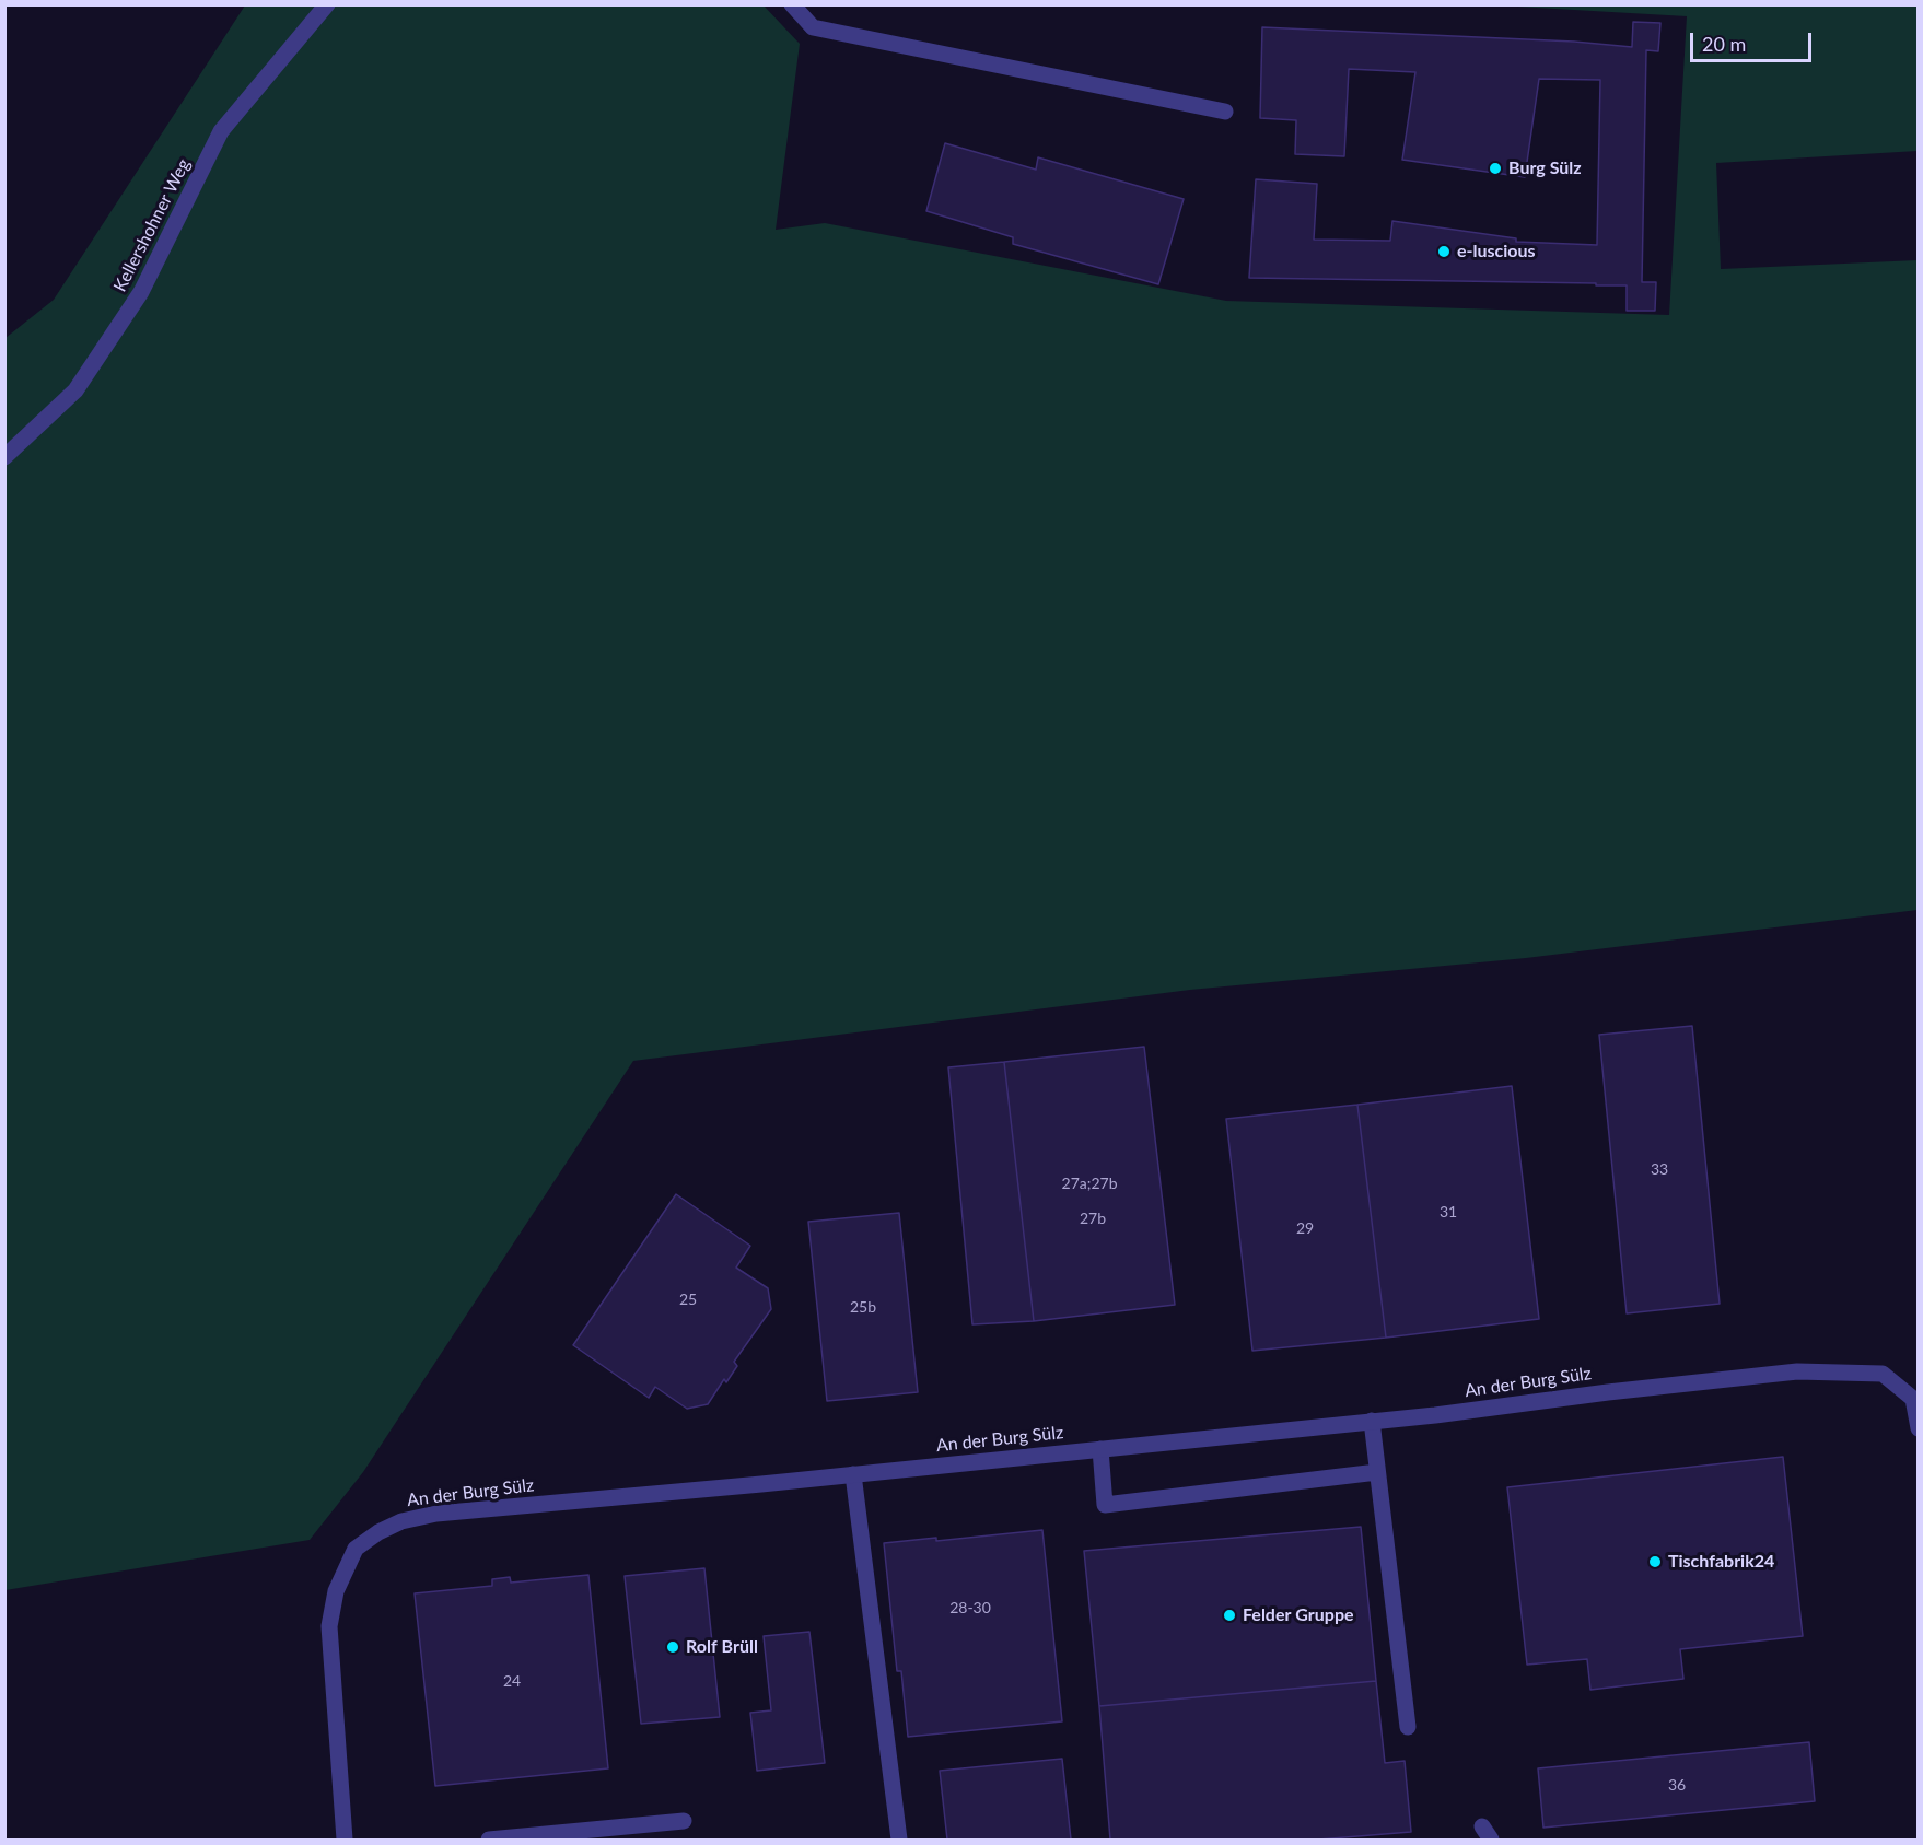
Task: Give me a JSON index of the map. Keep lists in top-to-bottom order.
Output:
{
  "streets": {
    "street": ["Kellershohner Weg", "An der Burg Sülz"]
  },
  "places": [
    "Burg Sülz",
    "e-luscious",
    "Tischfabrik24",
    "Felder Gruppe",
    "Rolf Brüll"
  ],
  "house_numbers": [
    "33",
    "27a;27b",
    "31",
    "27b",
    "29",
    "25",
    "25b",
    "28-30",
    "24",
    "36"
  ],
  "scale_bar": "20 m"
}
